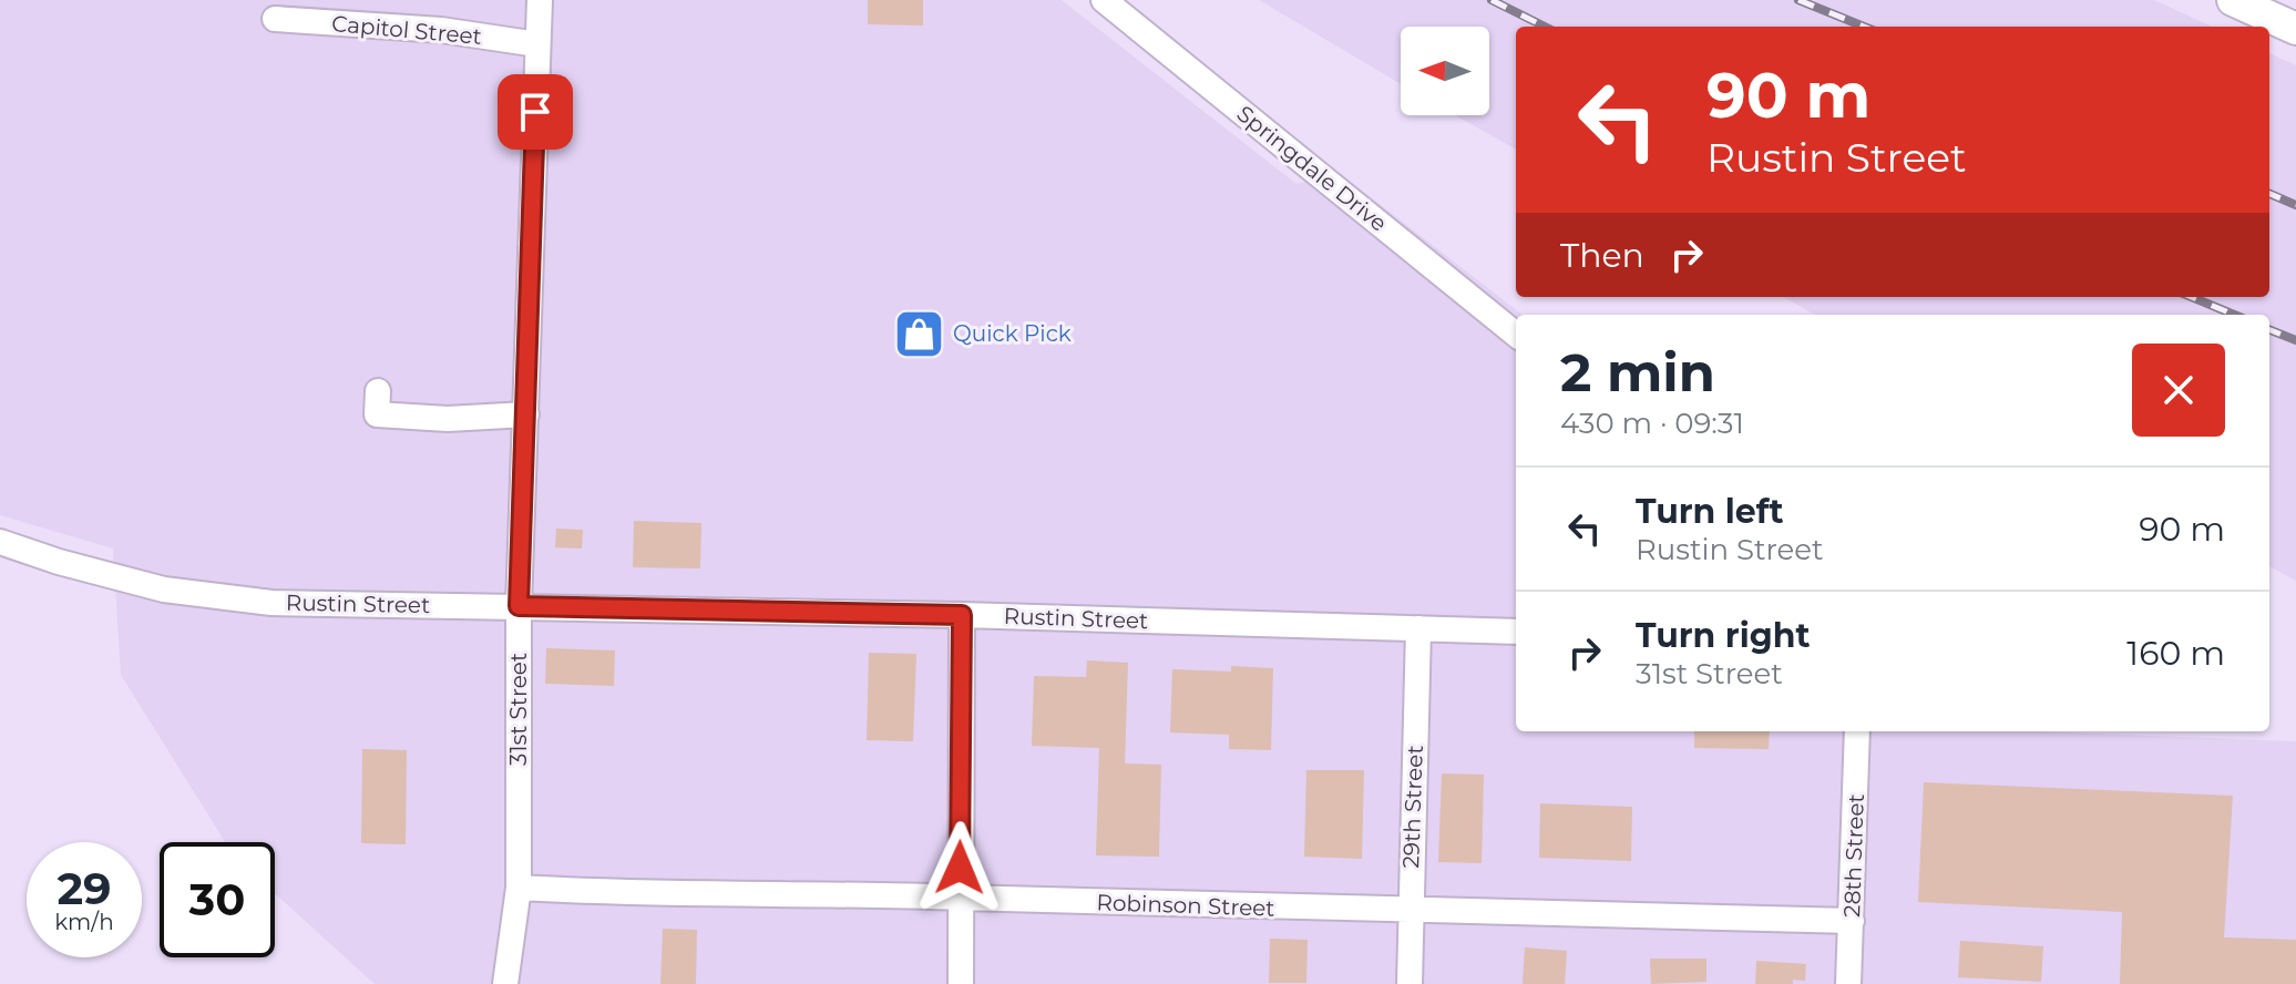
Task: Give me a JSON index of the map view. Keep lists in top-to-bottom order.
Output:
{
  "streets": {
    "street": [
      "Capitol Street",
      "Springdale Drive",
      "Rustin Street",
      "31st Street",
      "29th Street",
      "28th Street",
      "Robinson Street"
    ]
  },
  "crossings": [
    ["Capitol Street", "31st Street"],
    ["Rustin Street", "31st Street"],
    ["Rustin Street", "29th Street"],
    ["31st Street", "Robinson Street"],
    ["29th Street", "Robinson Street"],
    ["28th Street", "Robinson Street"]
  ],
  "places": {
    "shop": ["Quick Pick"]
  },
  "north": "left",
  "page": {
    "turn": ["90 m", "Rustin Street"],
    "then": "Then",
    "heading": ["2 min", "430 m · 09:31"],
    "list": [
      {
        "name": "Turn left",
        "note": "Rustin Street",
        "value": "90 m"
      },
      {
        "name": "Turn right",
        "note": "31st Street",
        "value": "160 m"
      }
    ],
    "speed": "29 km/h",
    "limit": "30"
  }
}
